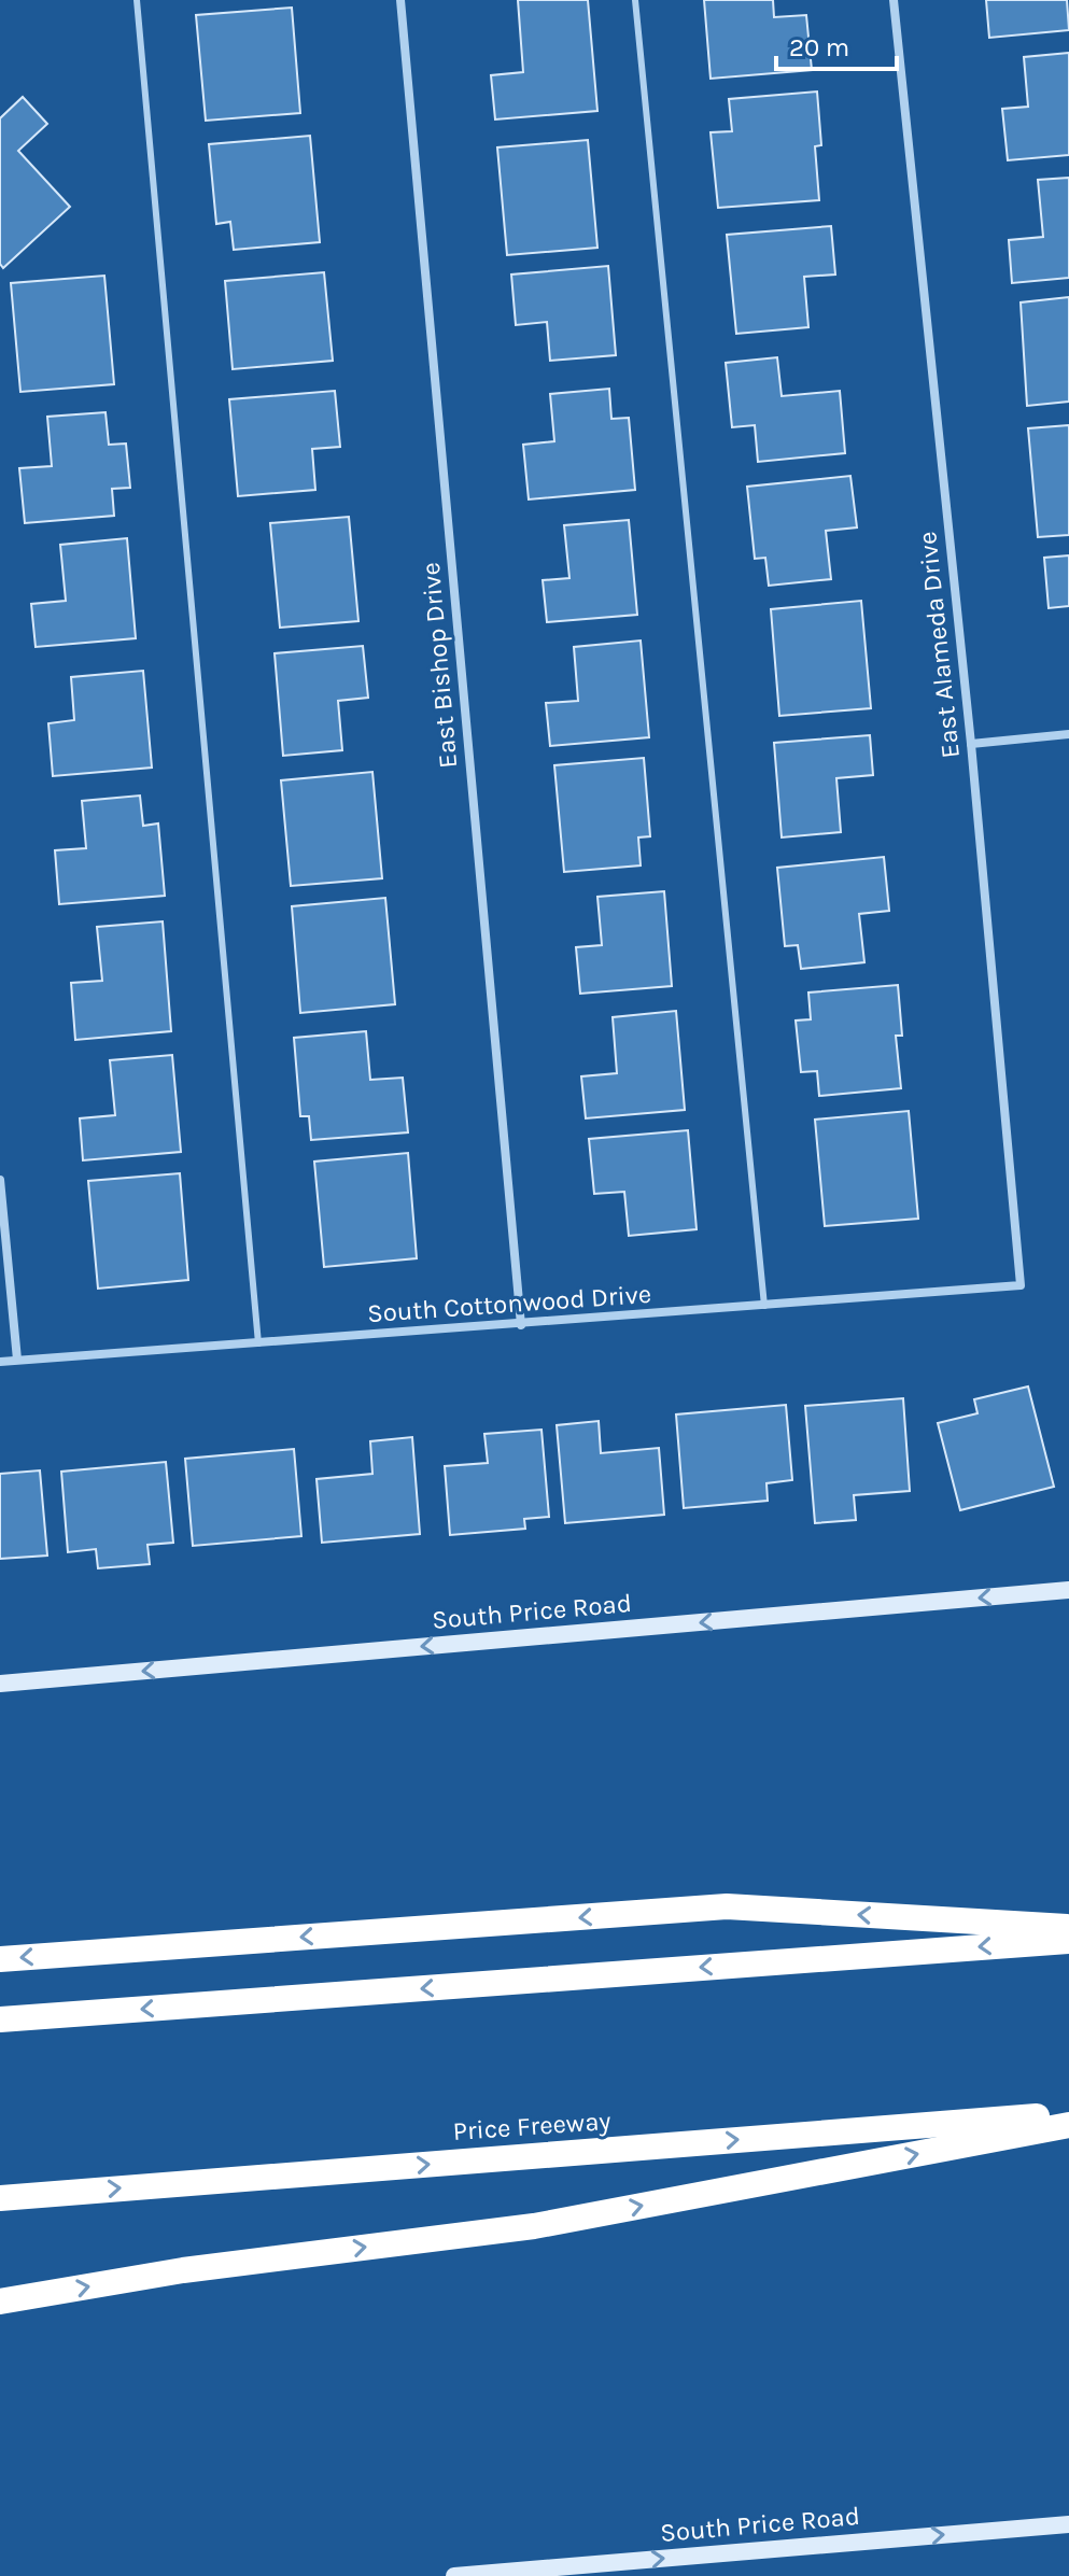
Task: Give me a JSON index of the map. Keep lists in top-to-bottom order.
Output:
{
  "streets": {
    "highway": ["Price Freeway"],
    "main road": ["South Price Road"],
    "street": ["East Alameda Drive", "East Bishop Drive", "South Cottonwood Drive"]
  },
  "crossings": [
    ["East Alameda Drive", "South Cottonwood Drive"],
    ["East Bishop Drive", "South Cottonwood Drive"]
  ],
  "scale_bar": "20 m"
}
